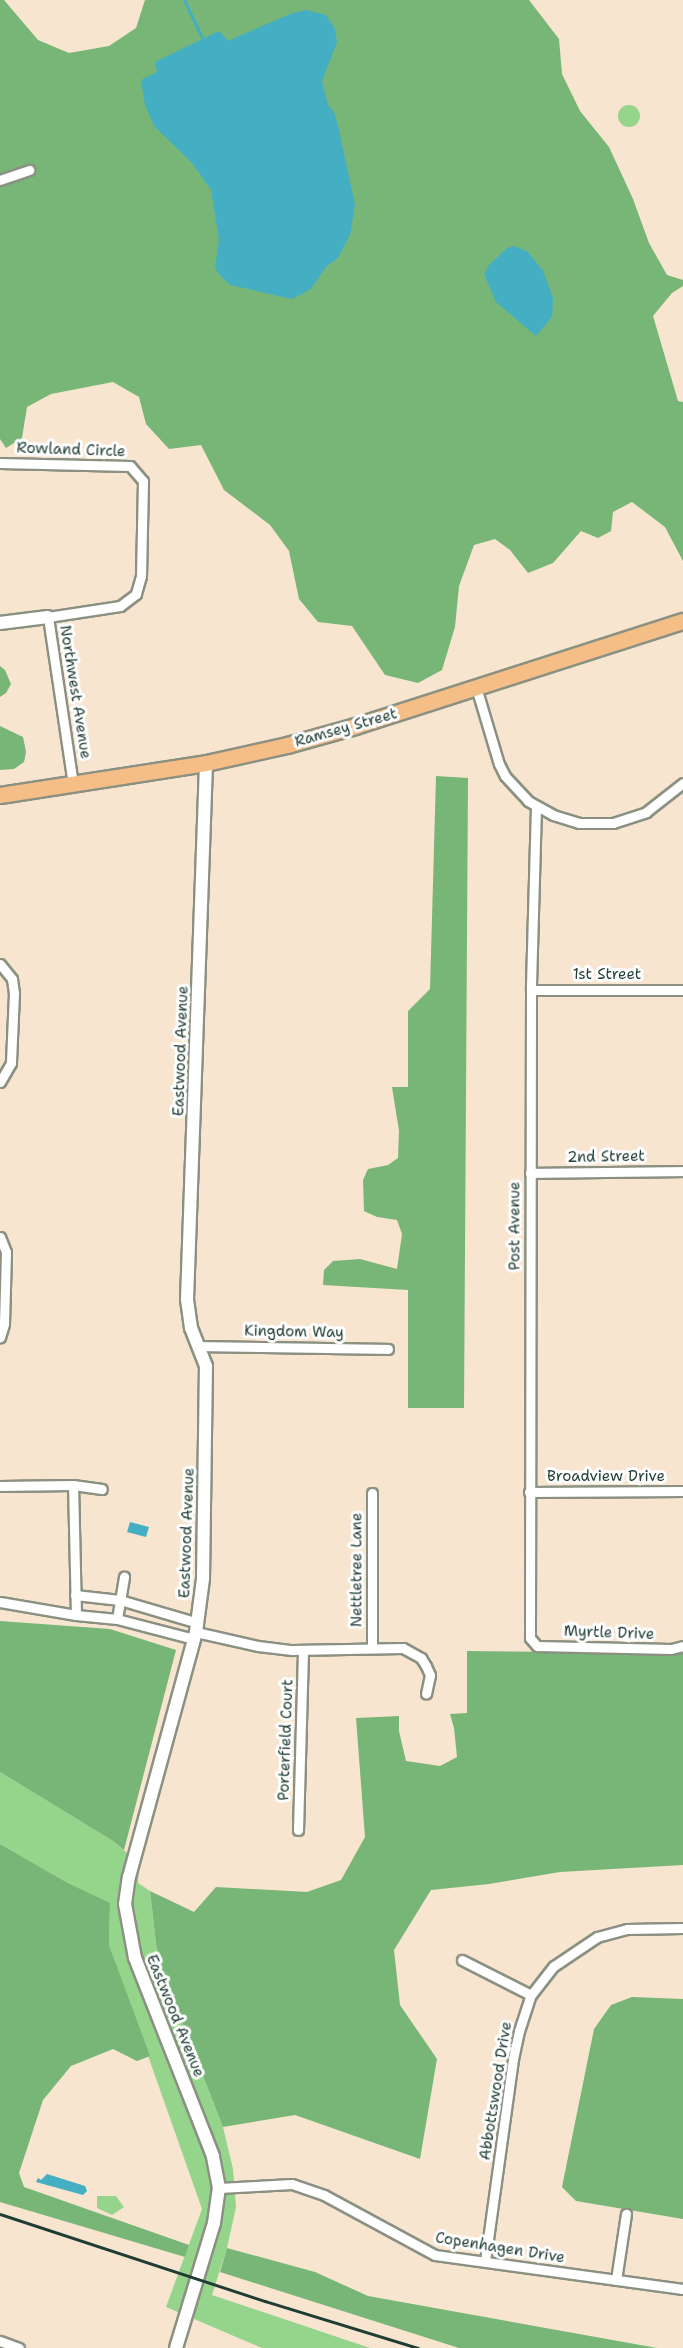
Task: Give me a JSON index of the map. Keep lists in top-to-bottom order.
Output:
{
  "streets": {
    "main road": ["Ramsey Street"],
    "street": [
      "Rowland Circle",
      "Northwest Avenue",
      "1st Street",
      "Eastwood Avenue",
      "2nd Street",
      "Post Avenue",
      "Kingdom Way",
      "Broadview Drive",
      "Nettletree Lane",
      "Myrtle Drive",
      "Porterfield Court",
      "Abbottswood Drive",
      "Copenhagen Drive"
    ]
  },
  "crossings": [
    ["Rowland Circle", "Northwest Avenue"],
    ["Northwest Avenue", "Ramsey Street"],
    ["Ramsey Street", "Eastwood Avenue"],
    ["1st Street", "Post Avenue"],
    ["Eastwood Avenue", "Kingdom Way"],
    ["Eastwood Avenue", "Copenhagen Drive"],
    ["2nd Street", "Post Avenue"],
    ["Post Avenue", "Broadview Drive"],
    ["Post Avenue", "Myrtle Drive"],
    ["Abbottswood Drive", "Copenhagen Drive"]
  ]
}
